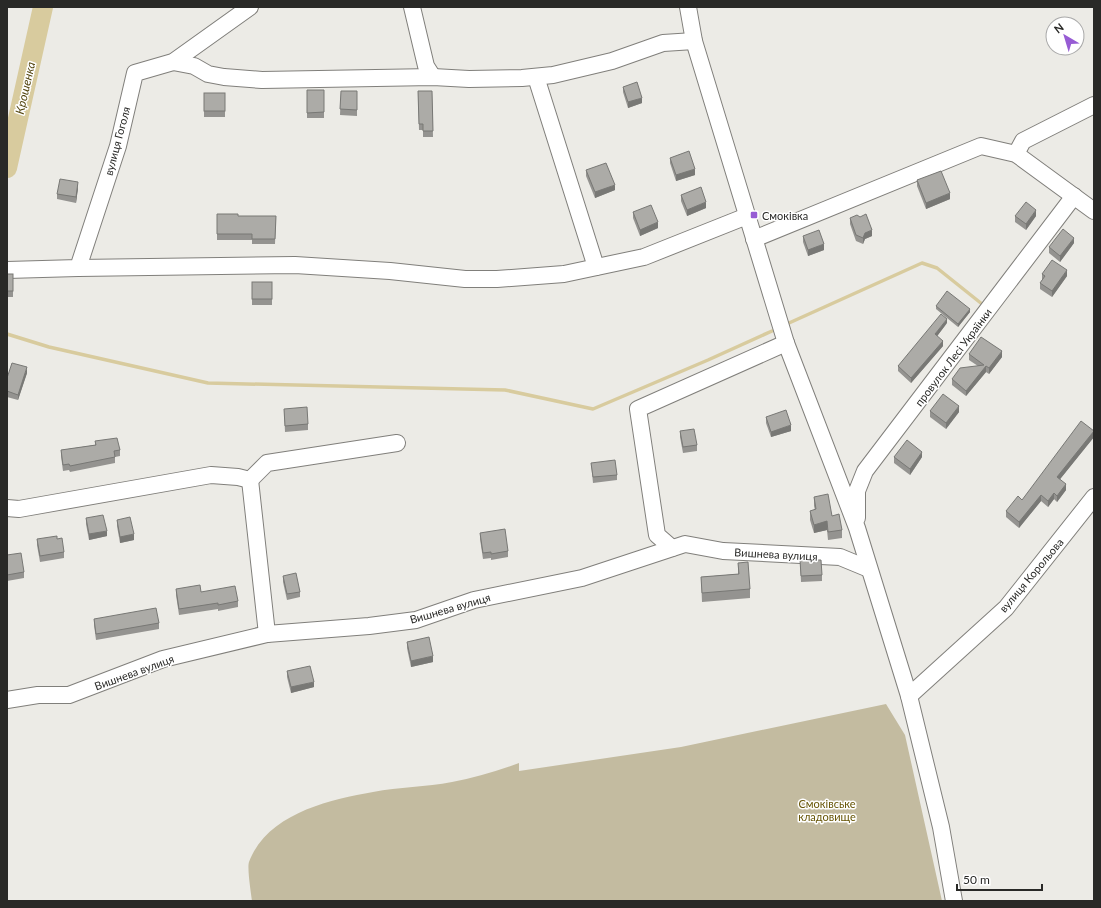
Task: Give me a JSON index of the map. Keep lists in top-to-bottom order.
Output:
{
  "streets": {
    "street": [
      "вулиця Гоголя",
      "провулок Лесі Українки",
      "Вишнева вулиця",
      "вулиця Корольова"
    ]
  },
  "water": ["Крошенка"],
  "parks": ["Смоківське кладовище"],
  "places": {
    "transit": ["Смоківка"]
  },
  "scale_bar": "50 m",
  "north": "top left"
}
